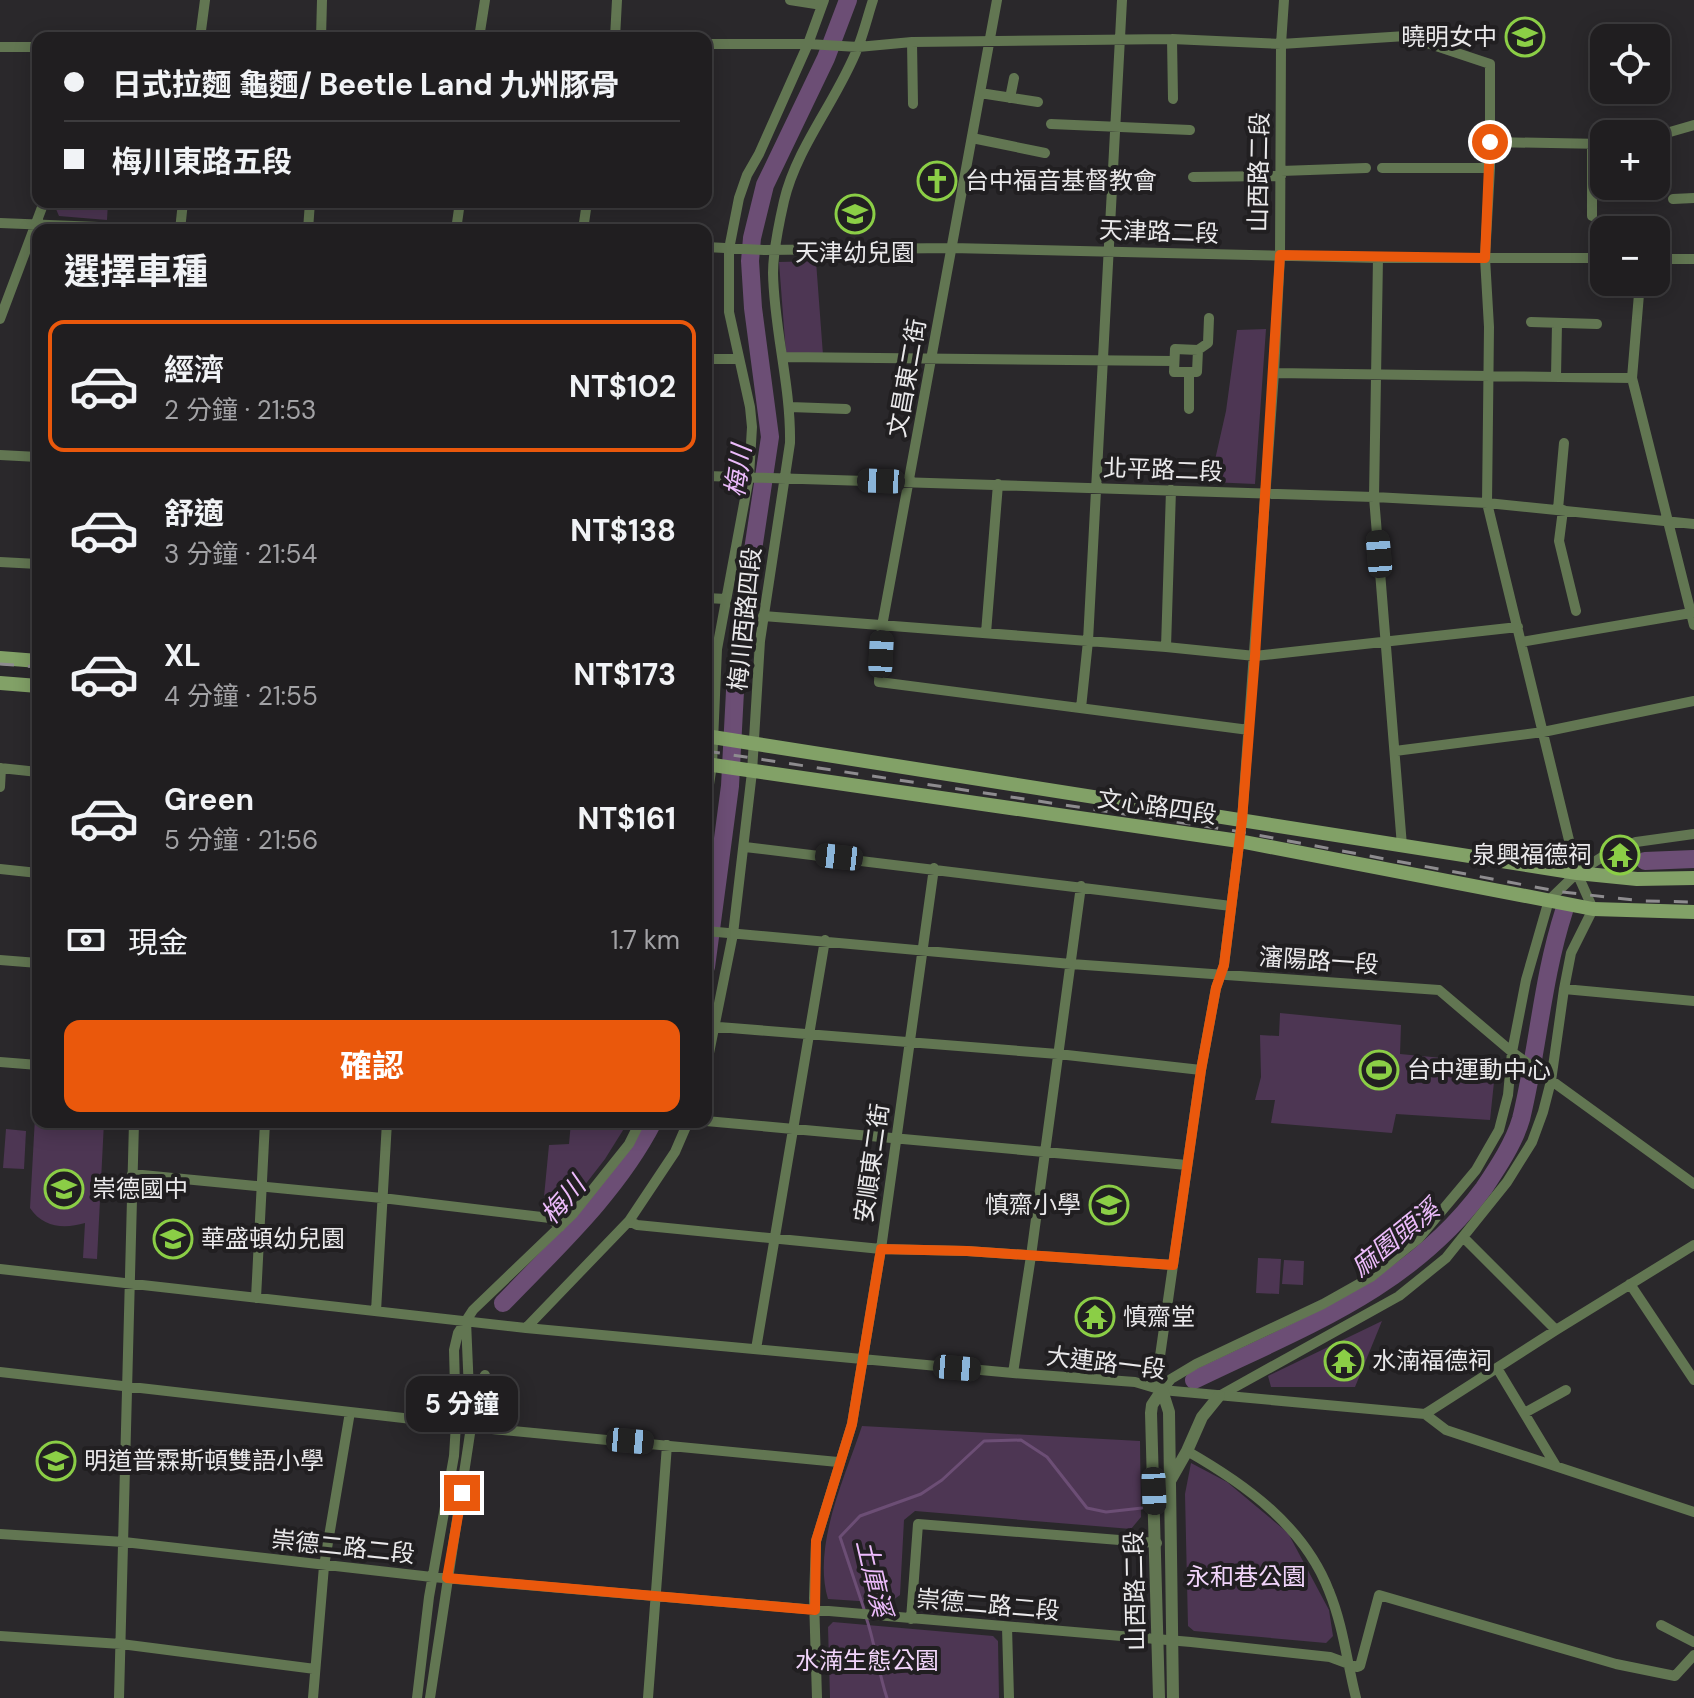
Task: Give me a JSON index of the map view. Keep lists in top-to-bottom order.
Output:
{
  "streets": {
    "main road": ["文心路四段"],
    "street": [
      "山西路二段",
      "天津路二段",
      "文昌東二街",
      "北平路二段",
      "梅川西路四段",
      "瀋陽路一段",
      "安順東二街",
      "大連路一段",
      "崇德二路二段"
    ]
  },
  "crossings": [
    ["山西路二段", "天津路二段"],
    ["山西路二段", "文昌東二街"],
    ["山西路二段", "北平路二段"],
    ["山西路二段", "文心路四段"],
    ["山西路二段", "瀋陽路一段"],
    ["山西路二段", "大連路一段"],
    ["山西路二段", "崇德二路二段"],
    ["天津路二段", "文昌東二街"],
    ["天津路二段", "梅川西路四段"],
    ["文昌東二街", "北平路二段"],
    ["北平路二段", "梅川西路四段"],
    ["梅川西路四段", "文心路四段"],
    ["梅川西路四段", "瀋陽路一段"],
    ["瀋陽路一段", "安順東二街"],
    ["安順東二街", "大連路一段"],
    ["安順東二街", "崇德二路二段"]
  ],
  "water": ["梅川", "麻園頭溪", "土庫溪"],
  "parks": ["永和巷公園", "水湳生態公園"],
  "places": {
    "school or university": [
      "曉明女中",
      "天津幼兒園",
      "崇德國中",
      "慎齋小學",
      "華盛頓幼兒園",
      "明道普霖斯頓雙語小學"
    ],
    "church": ["台中福音基督教會"],
    "temple": ["泉興福德祠", "慎齋堂", "水湳福德祠"],
    "sports": ["台中運動中心"]
  },
  "page": {
    "map_buttons": ["+", "−"],
    "banner": ["日式拉麵 龜麵/ Beetle Land 九州豚骨", "梅川東路五段"],
    "heading": "選擇車種",
    "list": [
      {
        "name": "經濟",
        "note": "2 分鐘 · 21:53",
        "value": "NT$102"
      },
      {
        "name": "舒適",
        "note": "3 分鐘 · 21:54",
        "value": "NT$138"
      },
      {
        "name": "XL",
        "note": "4 分鐘 · 21:55",
        "value": "NT$173"
      },
      {
        "name": "Green",
        "note": "5 分鐘 · 21:56",
        "value": "NT$161"
      }
    ],
    "pay": ["現金", "1.7 km"],
    "buttons": "確認",
    "bubble": "5 分鐘"
  }
}
